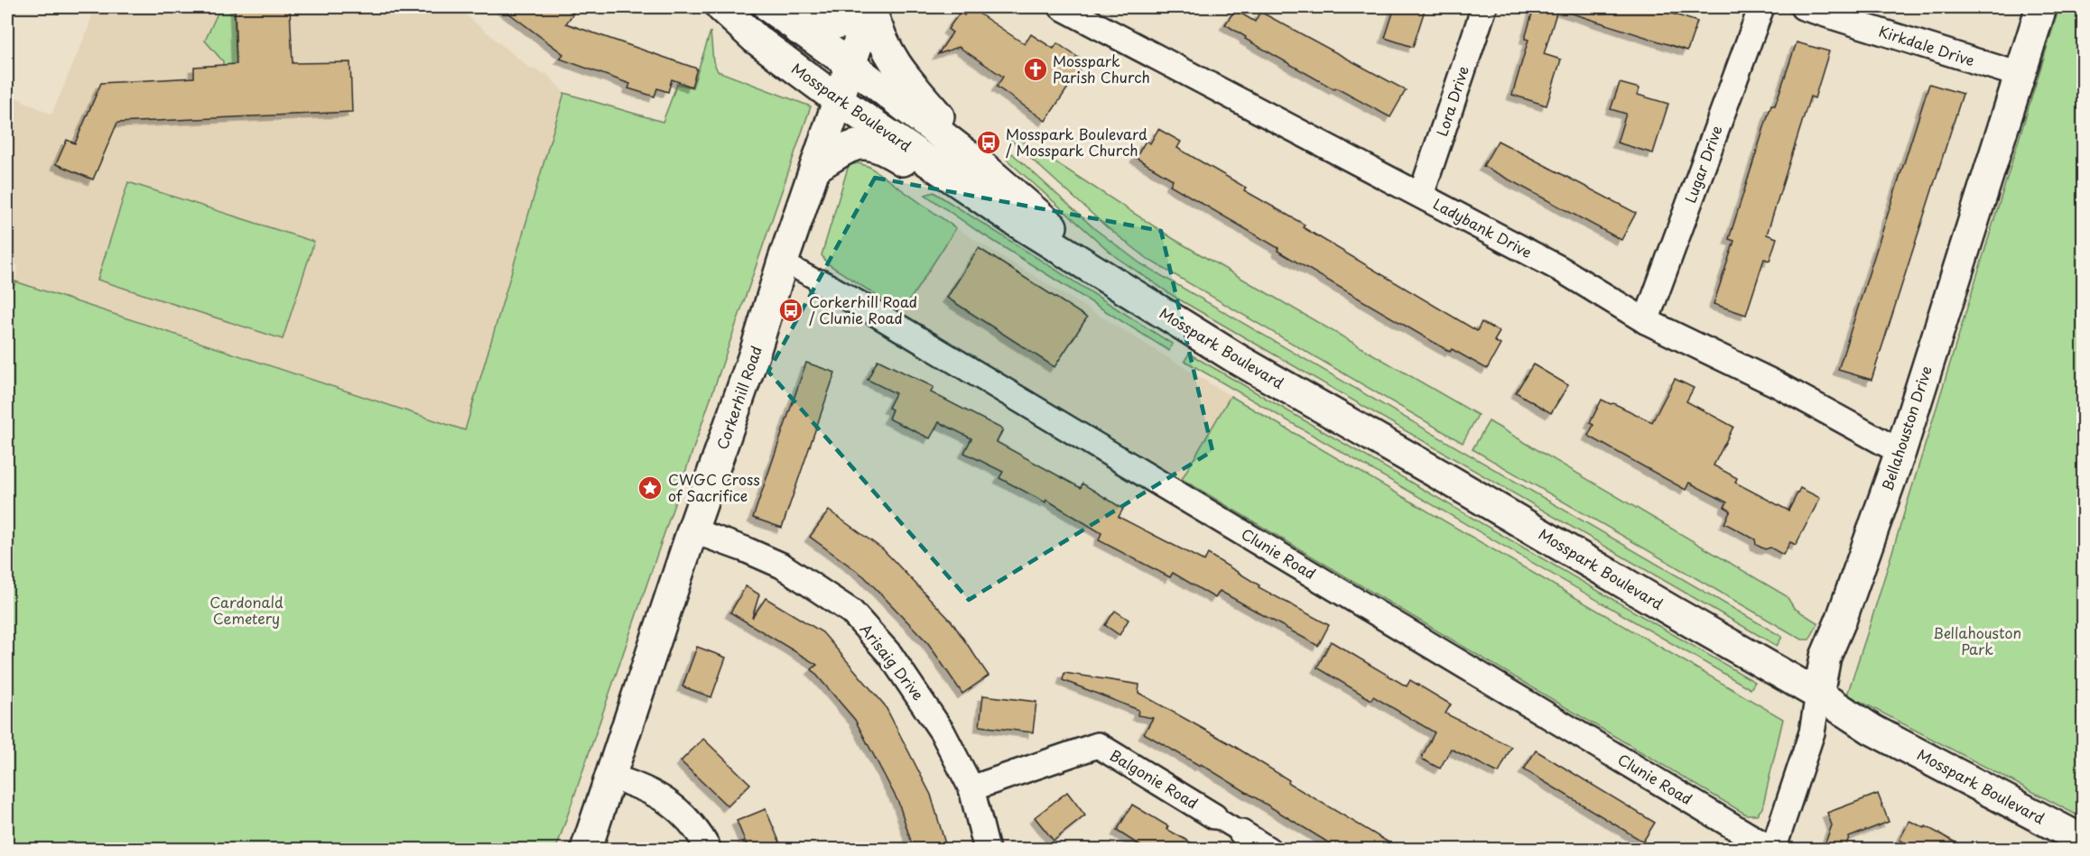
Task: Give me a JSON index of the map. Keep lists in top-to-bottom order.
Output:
{
  "streets": {
    "street": [
      "Kirkdale Drive",
      "Lora Drive",
      "Mosspark Boulevard",
      "Lugar Drive",
      "Ladybank Drive",
      "Corkerhill Road",
      "Bellahouston Drive",
      "Clunie Road",
      "Arisaig Drive",
      "Balgonie Road"
    ]
  },
  "crossings": [
    ["Kirkdale Drive", "Bellahouston Drive"],
    ["Lora Drive", "Ladybank Drive"],
    ["Mosspark Boulevard", "Corkerhill Road"],
    ["Mosspark Boulevard", "Bellahouston Drive"],
    ["Lugar Drive", "Ladybank Drive"],
    ["Ladybank Drive", "Bellahouston Drive"],
    ["Corkerhill Road", "Clunie Road"],
    ["Corkerhill Road", "Arisaig Drive"],
    ["Bellahouston Drive", "Clunie Road"],
    ["Arisaig Drive", "Balgonie Road"]
  ],
  "parks": ["Cardonald Cemetery", "Bellahouston Park"],
  "places": {
    "church": ["Mosspark Parish Church"],
    "bus stop": ["Mosspark Boulevard / Mosspark Church", "Corkerhill Road / Clunie Road"],
    "place": ["CWGC Cross of Sacrifice"]
  }
}
